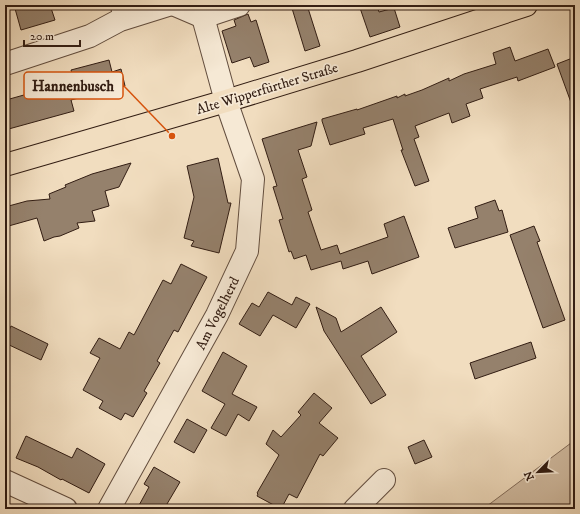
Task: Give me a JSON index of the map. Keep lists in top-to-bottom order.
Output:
{
  "streets": {
    "main road": ["Alte Wipperfürther Straße"],
    "street": ["Am Vogelherd"]
  },
  "crossings": [
    ["Alte Wipperfürther Straße", "Am Vogelherd"]
  ],
  "places": ["Hannenbusch"],
  "scale_bar": "20 m",
  "north": "bottom left"
}
